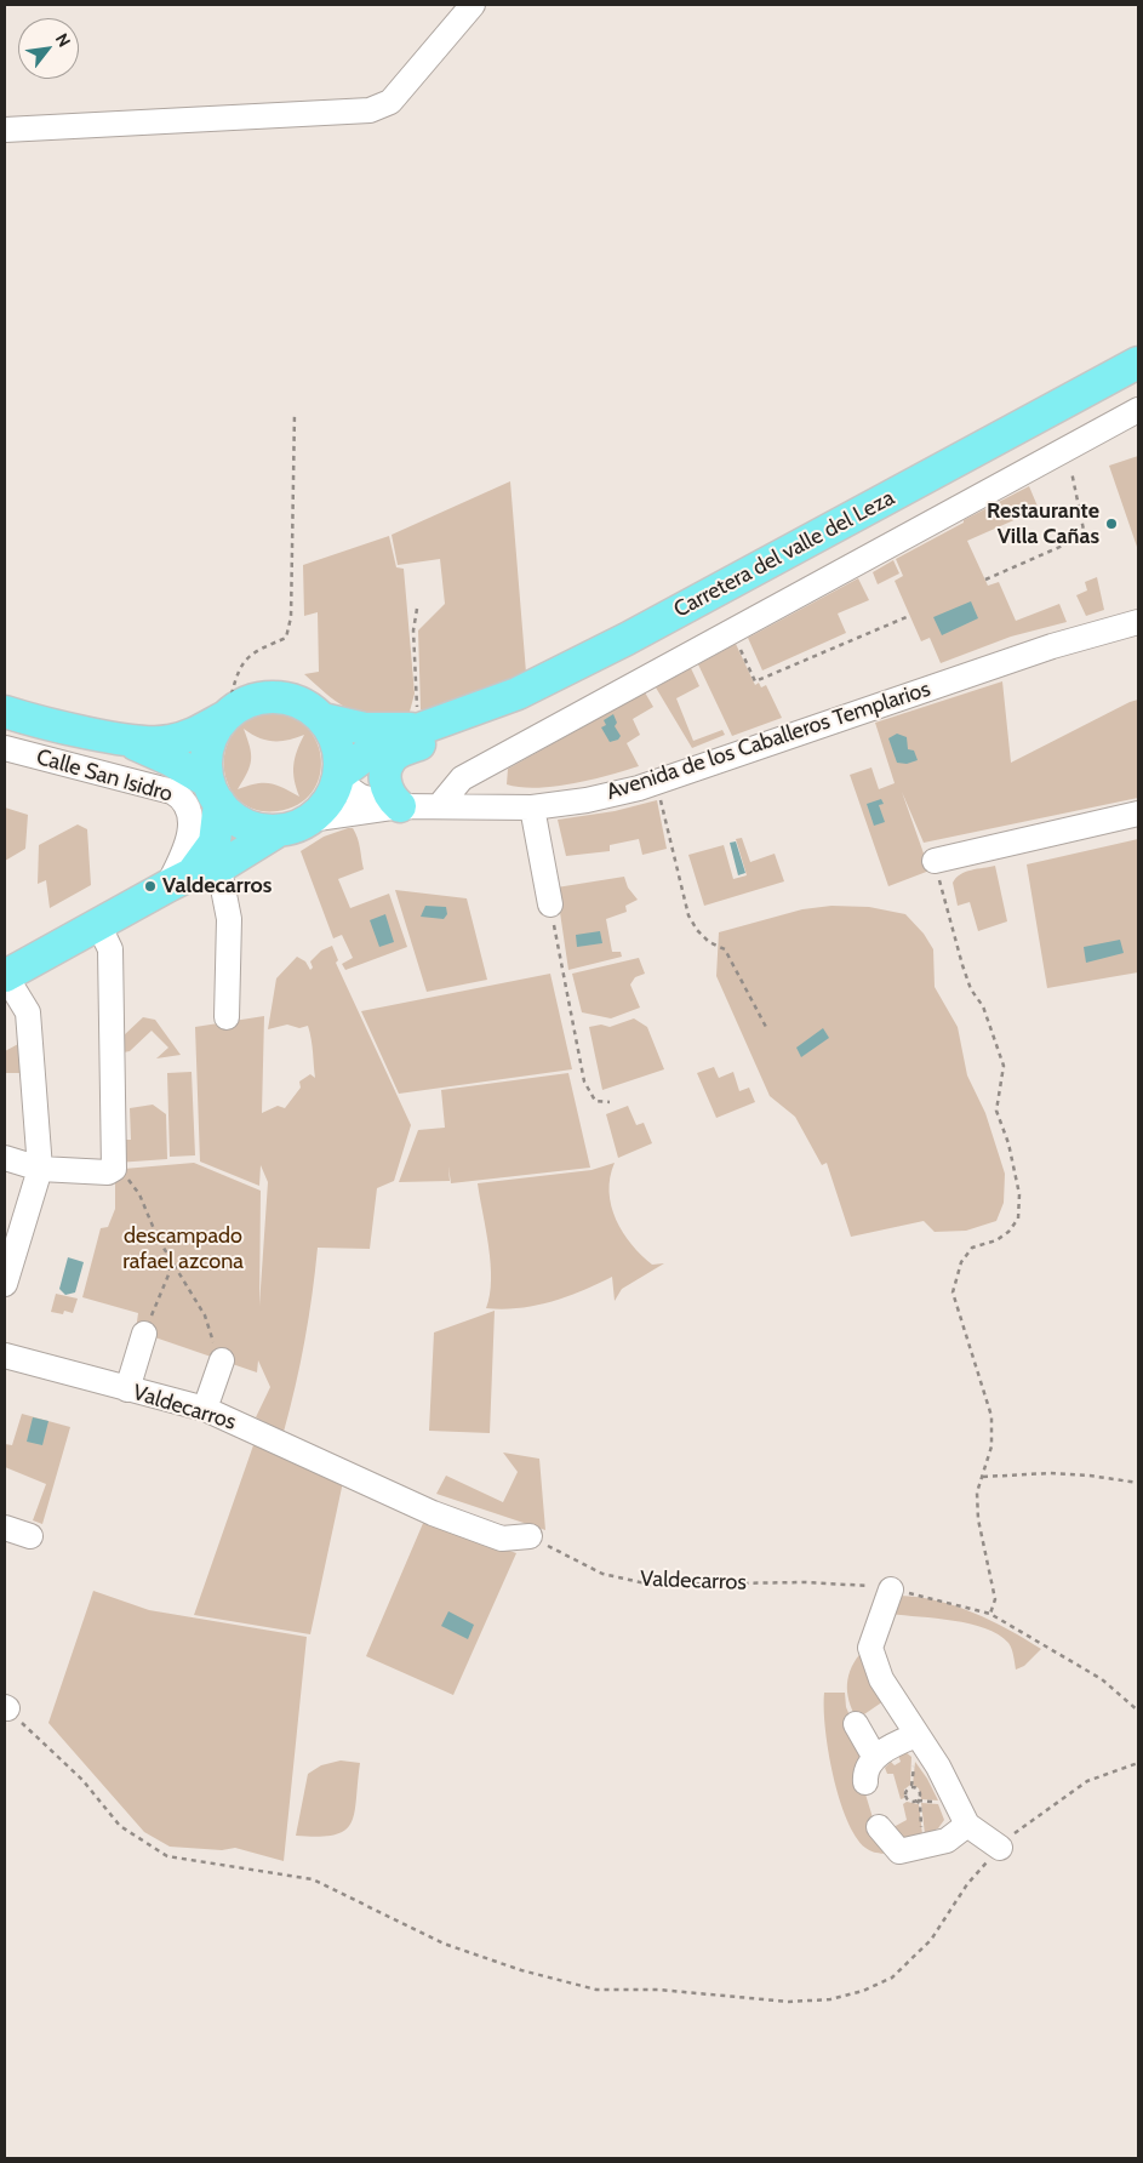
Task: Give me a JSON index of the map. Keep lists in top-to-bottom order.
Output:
{
  "streets": {
    "main road": ["Carretera del valle del Leza"],
    "street": ["Avenida de los Caballeros Templarios", "Calle San Isidro", "Valdecarros"]
  },
  "crossings": [
    ["Carretera del valle del Leza", "Avenida de los Caballeros Templarios"]
  ],
  "parks": ["descampado rafael azcona"],
  "places": ["Restaurante Villa Cañas", "Valdecarros"],
  "north": "top right"
}
